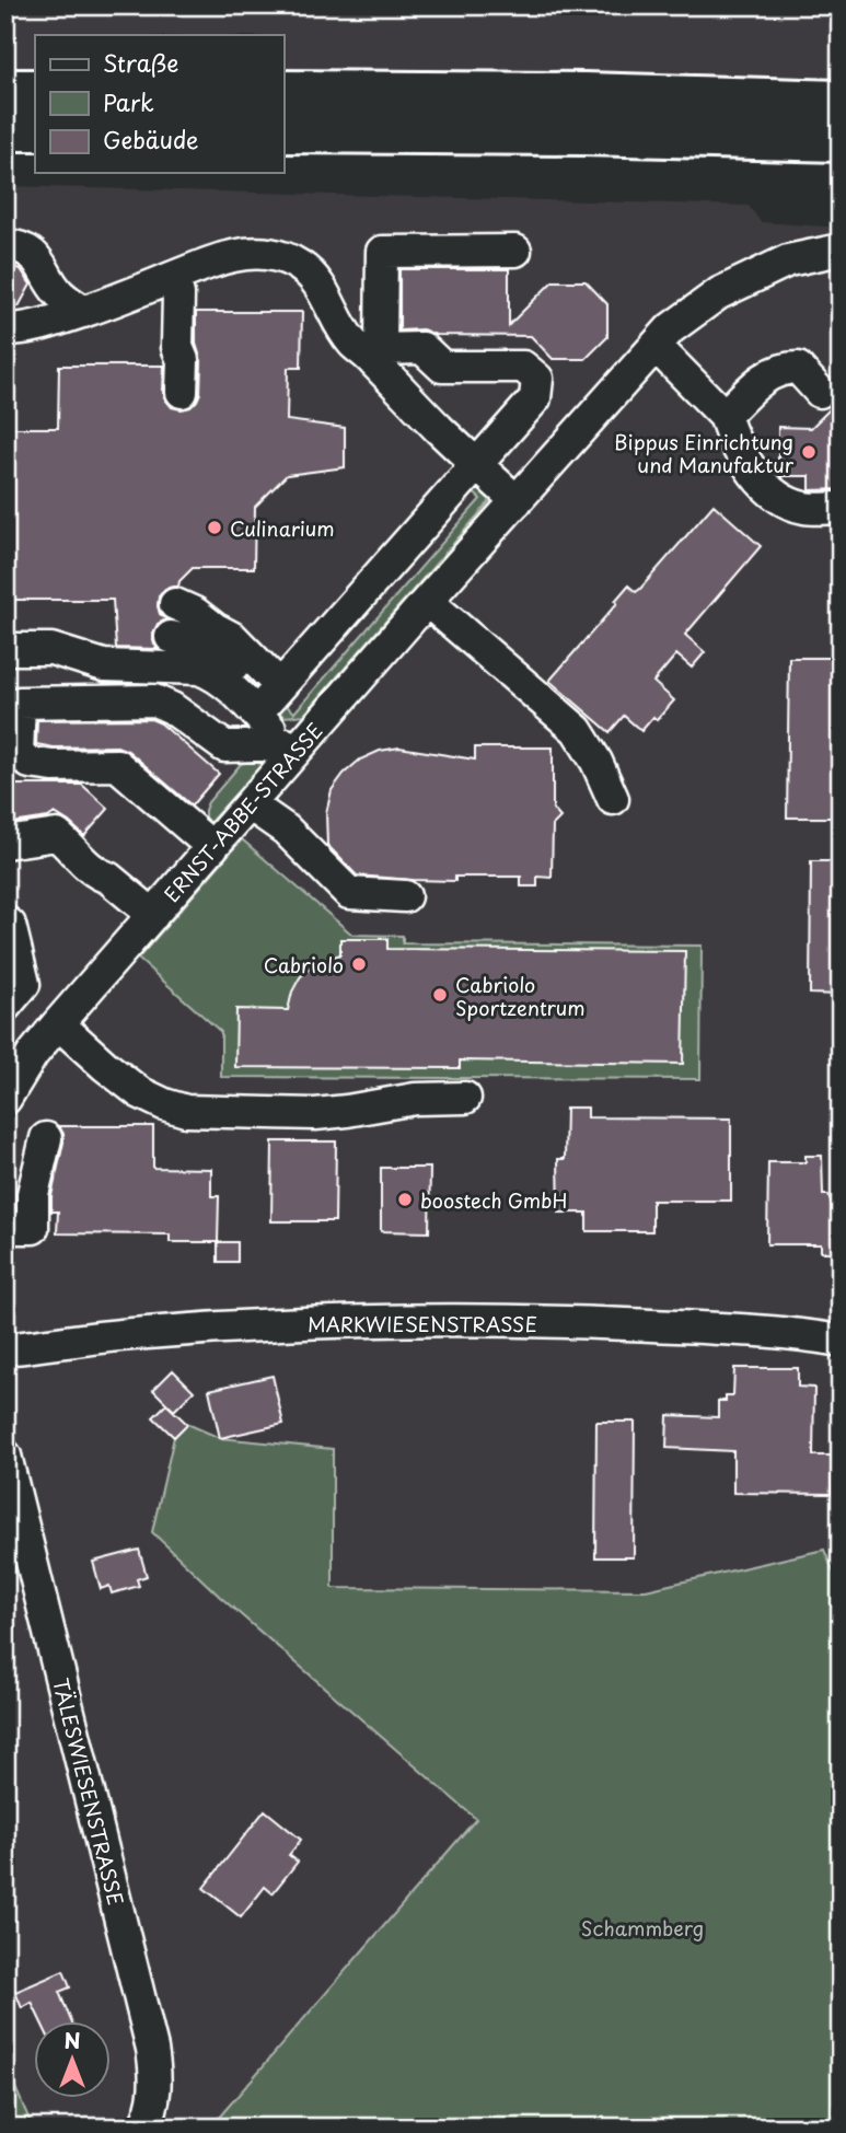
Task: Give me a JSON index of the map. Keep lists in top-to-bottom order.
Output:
{
  "streets": {
    "street": ["ERNST-ABBE-STRASSE", "MARKWIESENSTRASSE", "TÄLESWIESENSTRASSE"]
  },
  "parks": ["Schammberg"],
  "places": [
    "Bippus Einrichtung und Manufaktur",
    "Culinarium",
    "Cabriolo",
    "Cabriolo Sportzentrum",
    "boostech GmbH"
  ],
  "legend": ["Straße", "Park", "Gebäude"],
  "north": "top"
}
